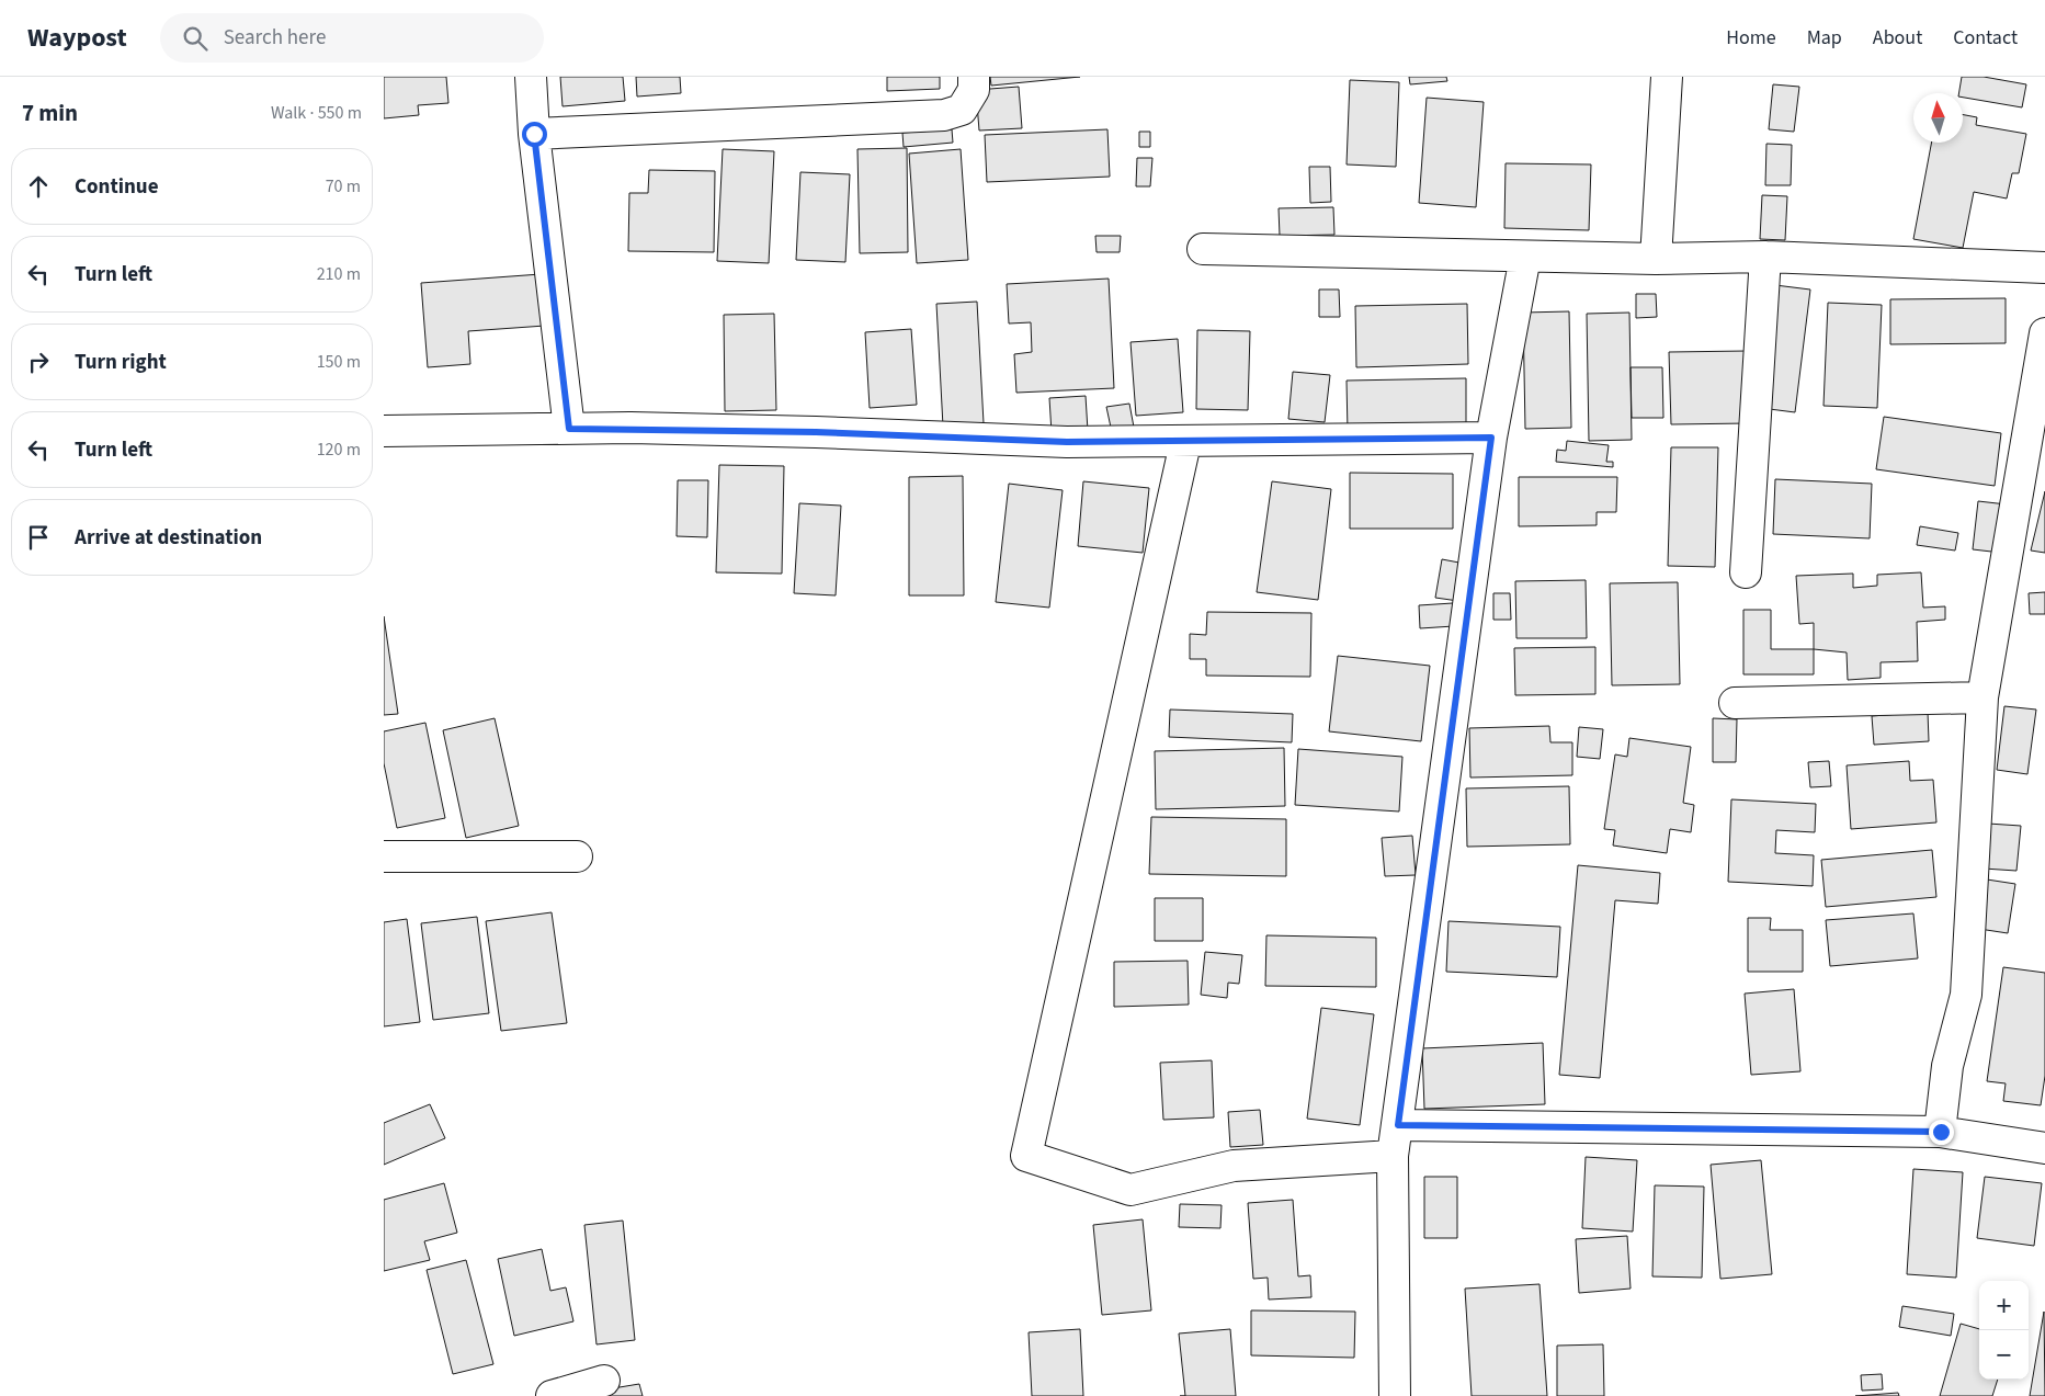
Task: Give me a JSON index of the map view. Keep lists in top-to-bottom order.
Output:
{
  "north": "top",
  "page": {
    "header": "Waypost",
    "search": "Search here",
    "nav": [
      "Home",
      "Map",
      "About",
      "Contact"
    ],
    "heading": ["7 min", "Walk · 550 m"],
    "list": [
      ["Continue", "70 m"],
      ["Turn left", "210 m"],
      ["Turn right", "150 m"],
      ["Turn left", "120 m"],
      "Arrive at destination"
    ],
    "map_buttons": ["+", "−"]
  }
}
